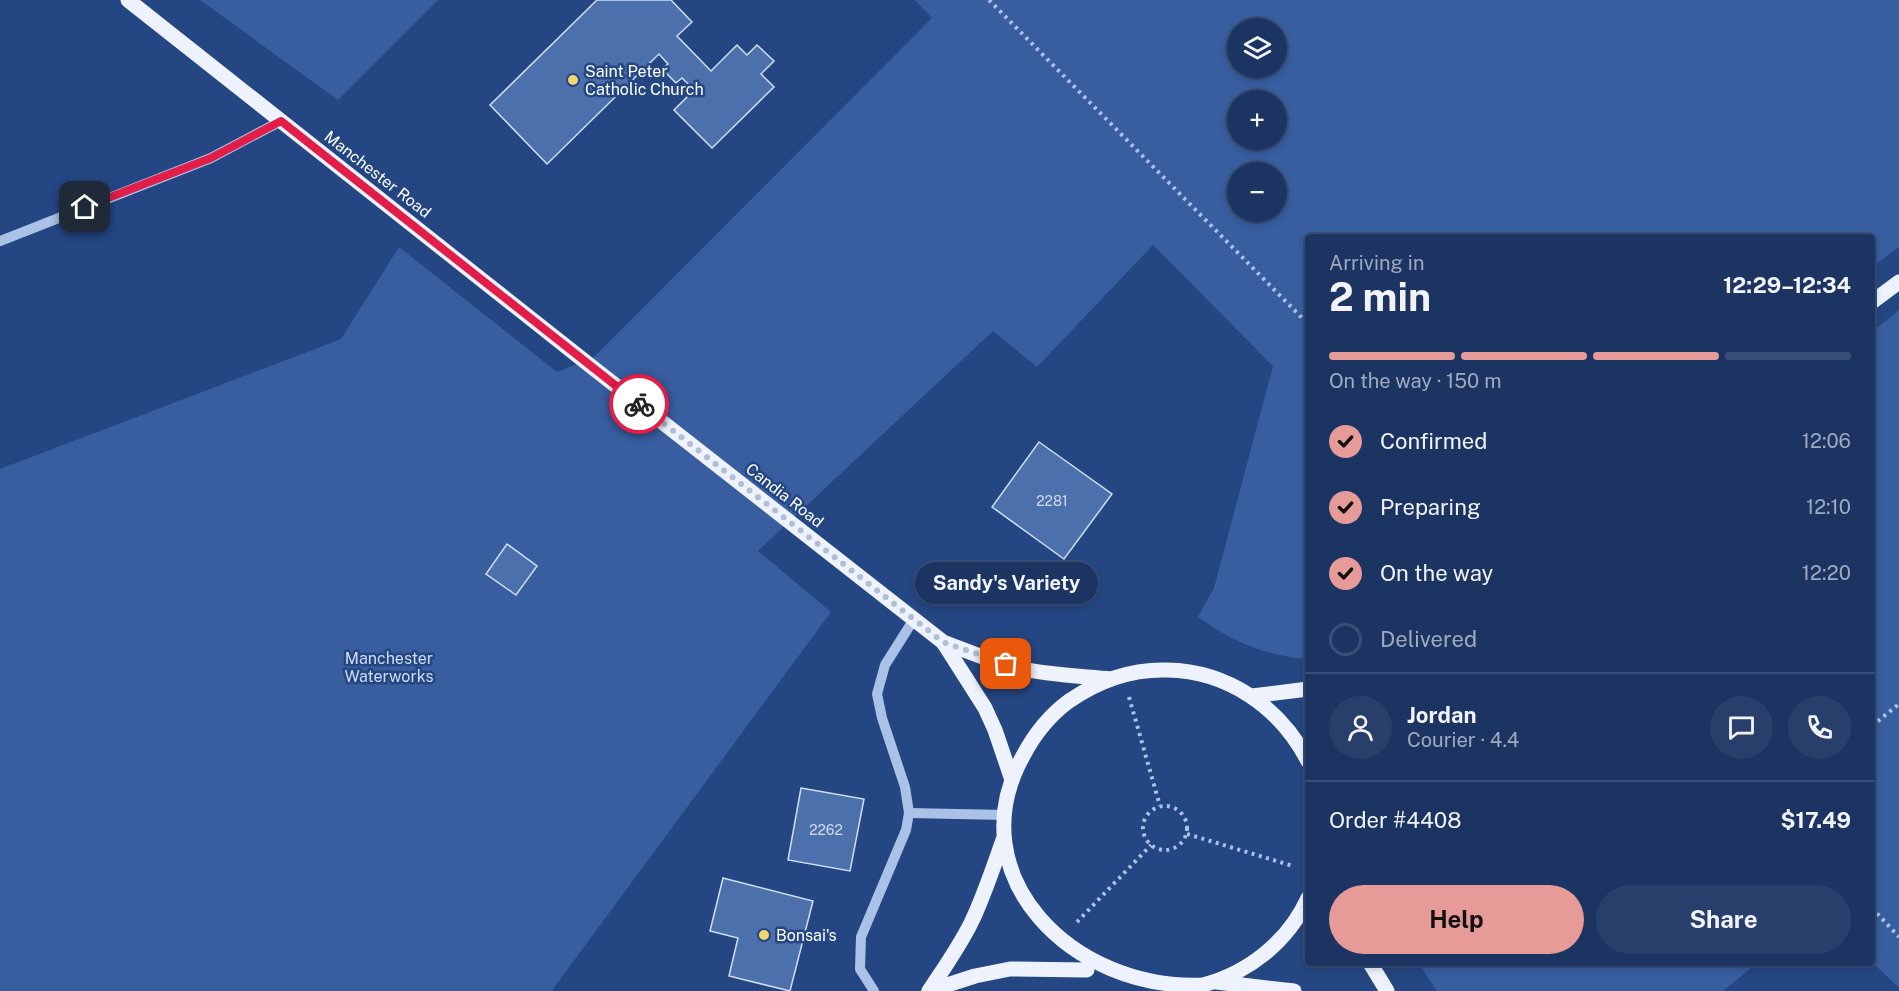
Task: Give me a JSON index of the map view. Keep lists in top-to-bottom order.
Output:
{
  "streets": {
    "main road": ["Manchester Road", "Candia Road"]
  },
  "crossings": [
    ["Manchester Road", "Candia Road"]
  ],
  "parks": ["Manchester Waterworks"],
  "places": ["Saint Peter Catholic Church", "Sandy's Variety", "Bonsai's"],
  "house_numbers": ["2281", "2262"],
  "page": {
    "map_buttons": ["+", "−"],
    "heading": ["2 min", "Arriving in", "12:29–12:34"],
    "panel": [
      "Jordan",
      "Courier · 4.4",
      "Order #4408",
      "$17.49"
    ],
    "bar": "On the way · 150 m",
    "list": [
      ["Confirmed", "12:06"],
      ["Preparing", "12:10"],
      ["On the way", "12:20"],
      "Delivered"
    ],
    "bubble": "Sandy's Variety",
    "buttons": ["Help", "Share"]
  }
}
